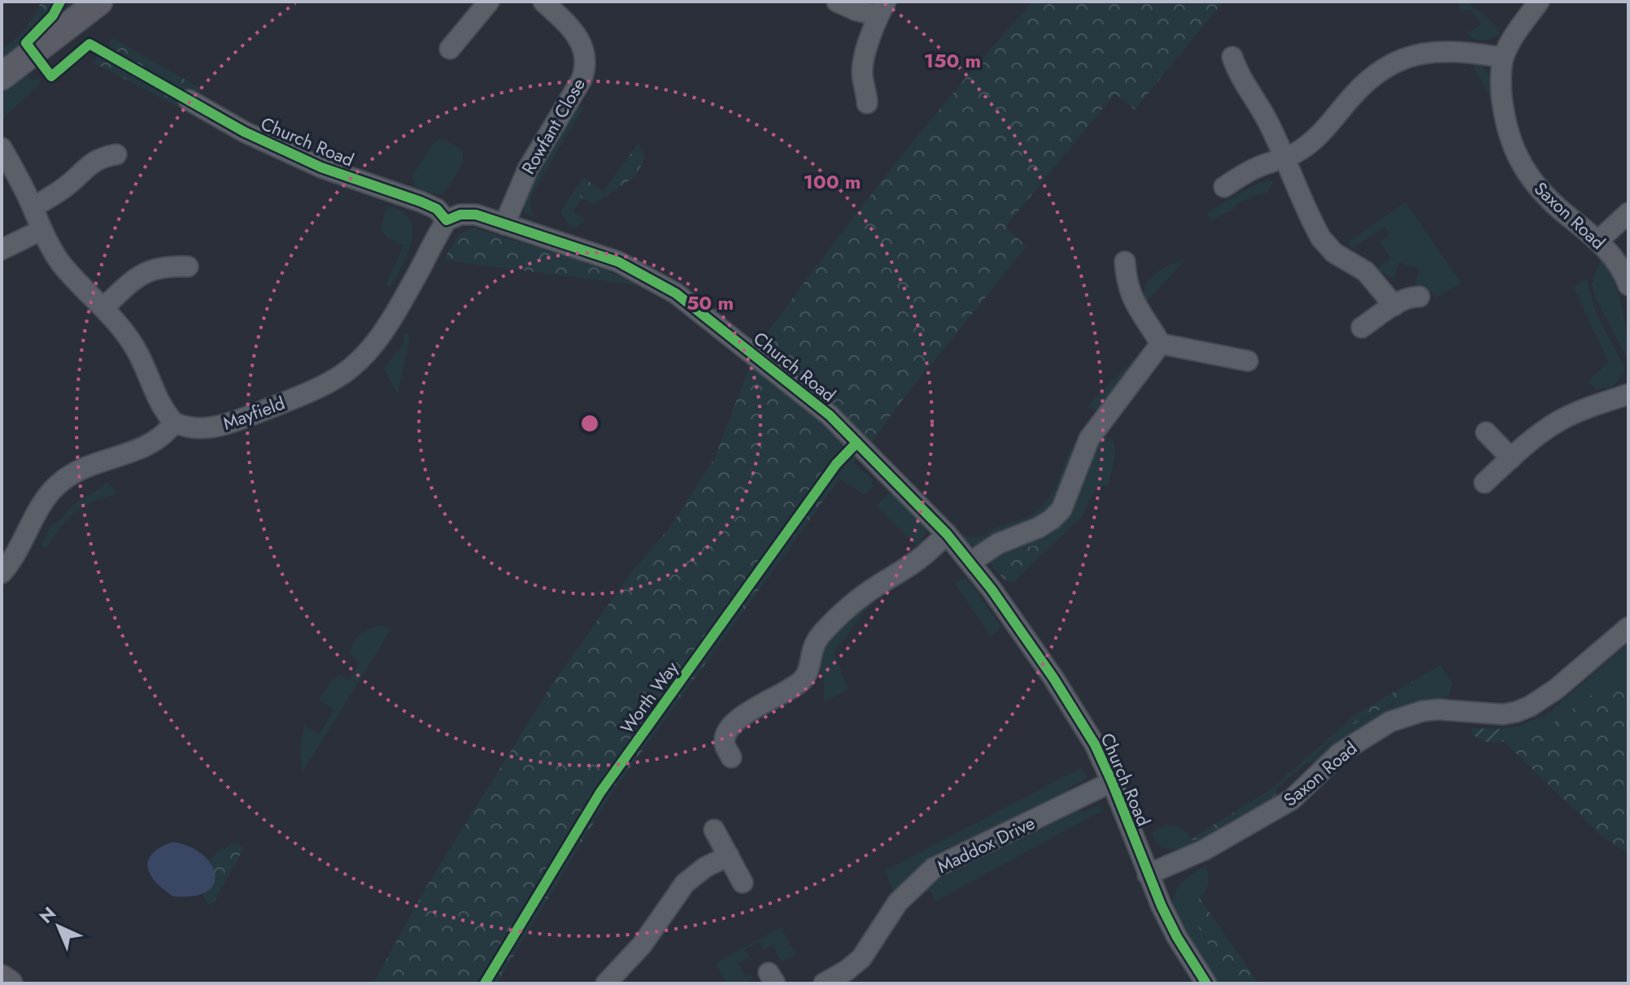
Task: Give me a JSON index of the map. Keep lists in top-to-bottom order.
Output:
{
  "streets": {
    "street": [
      "Rowfant Close",
      "Church Road",
      "Saxon Road",
      "Mayfield",
      "Maddox Drive"
    ],
    "cycle path": ["Worth Way"]
  },
  "crossings": [
    ["Rowfant Close", "Church Road"],
    ["Church Road", "Saxon Road"],
    ["Church Road", "Mayfield"],
    ["Church Road", "Maddox Drive"]
  ],
  "north": "top left",
  "rings": ["150 m", "100 m", "50 m"]
}
